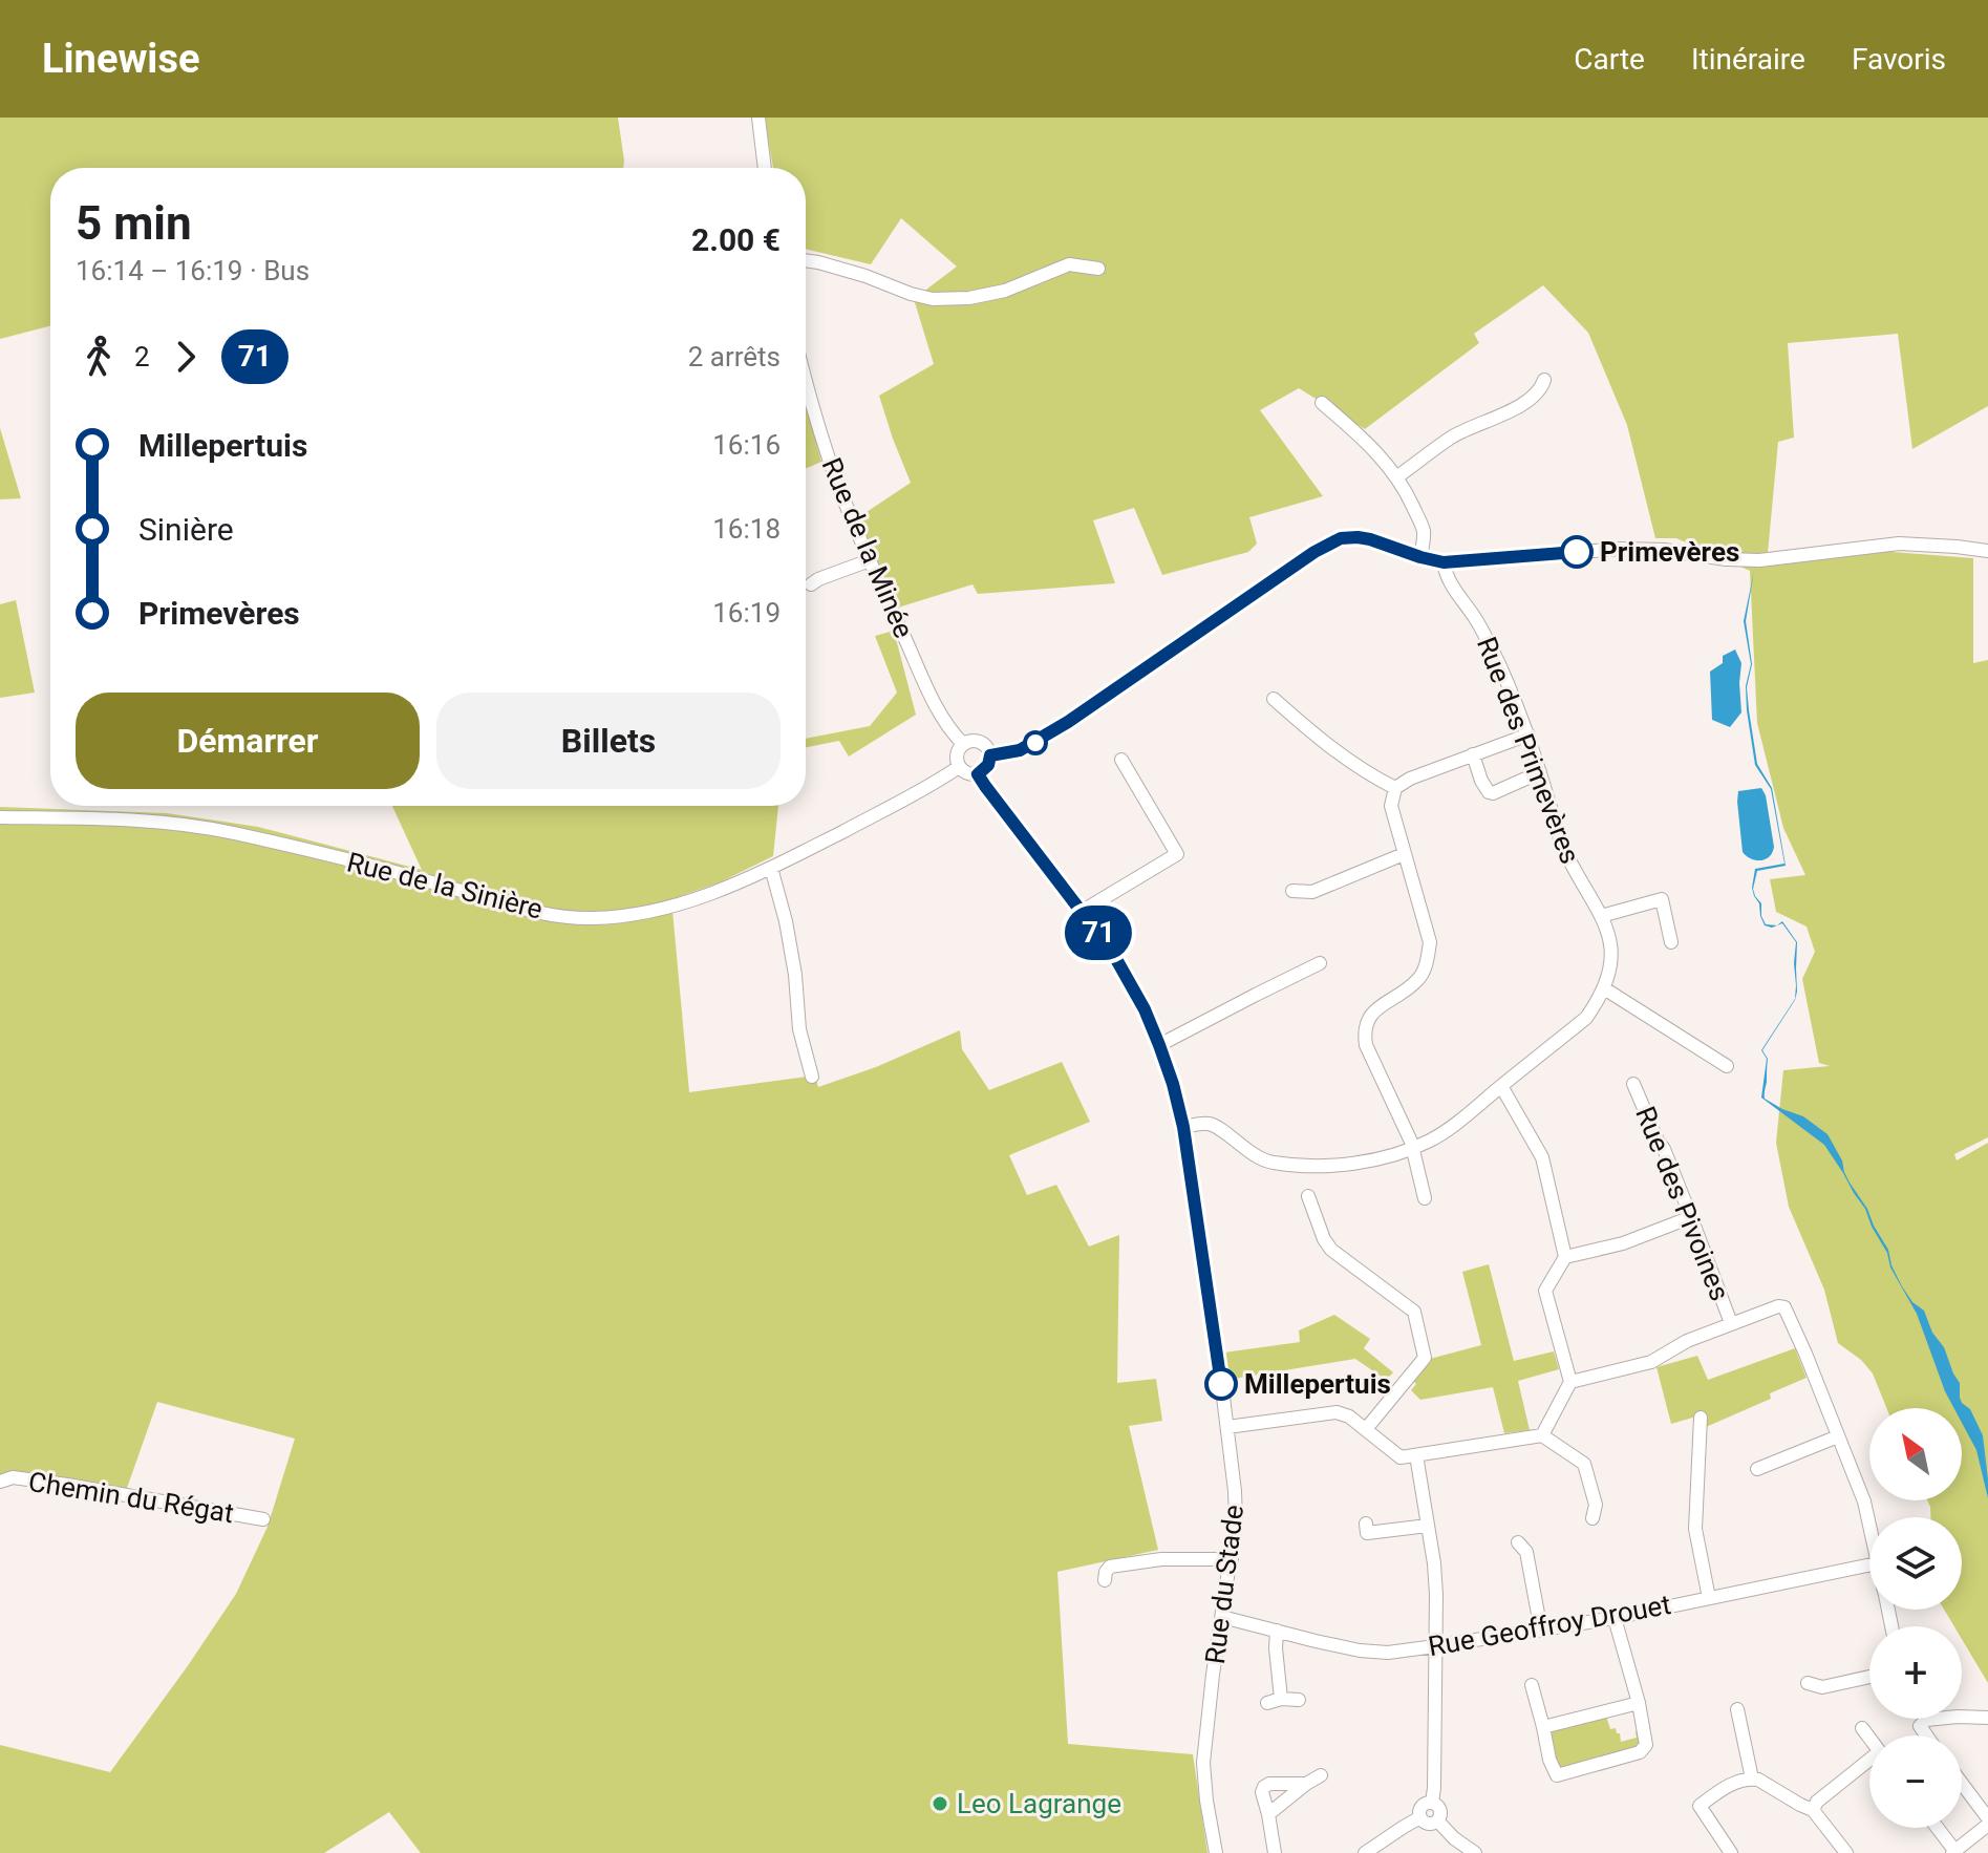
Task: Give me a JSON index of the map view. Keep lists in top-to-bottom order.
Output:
{
  "streets": {
    "street": [
      "Rue de la Minée",
      "Rue des Primevères",
      "Rue de la Sinière",
      "Rue des Pivoines",
      "Chemin du Régat",
      "Rue du Stade",
      "Rue Geoffroy Drouet"
    ]
  },
  "crossings": [
    ["Rue de la Minée", "Rue de la Sinière"],
    ["Rue de la Minée", "Rue du Stade"],
    ["Rue des Primevères", "Rue du Stade"],
    ["Rue de la Sinière", "Rue du Stade"],
    ["Rue du Stade", "Rue Geoffroy Drouet"]
  ],
  "places": ["Primevères", "Millepertuis", "Leo Lagrange"],
  "lines": ["bus line 71"],
  "north": "top left",
  "page": {
    "header": "Linewise",
    "nav": ["Carte", "Itinéraire", "Favoris"],
    "on_map": "71",
    "heading": ["5 min", "16:14 – 16:19 · Bus", "2.00 €"],
    "legs": ["2", "71", "2 arrêts"],
    "list": [
      {
        "name": "Millepertuis",
        "value": "16:16"
      },
      {
        "name": "Sinière",
        "value": "16:18"
      },
      {
        "name": "Primevères",
        "value": "16:19"
      }
    ],
    "buttons": ["Démarrer", "Billets"],
    "map_buttons": ["+", "−"]
  }
}
